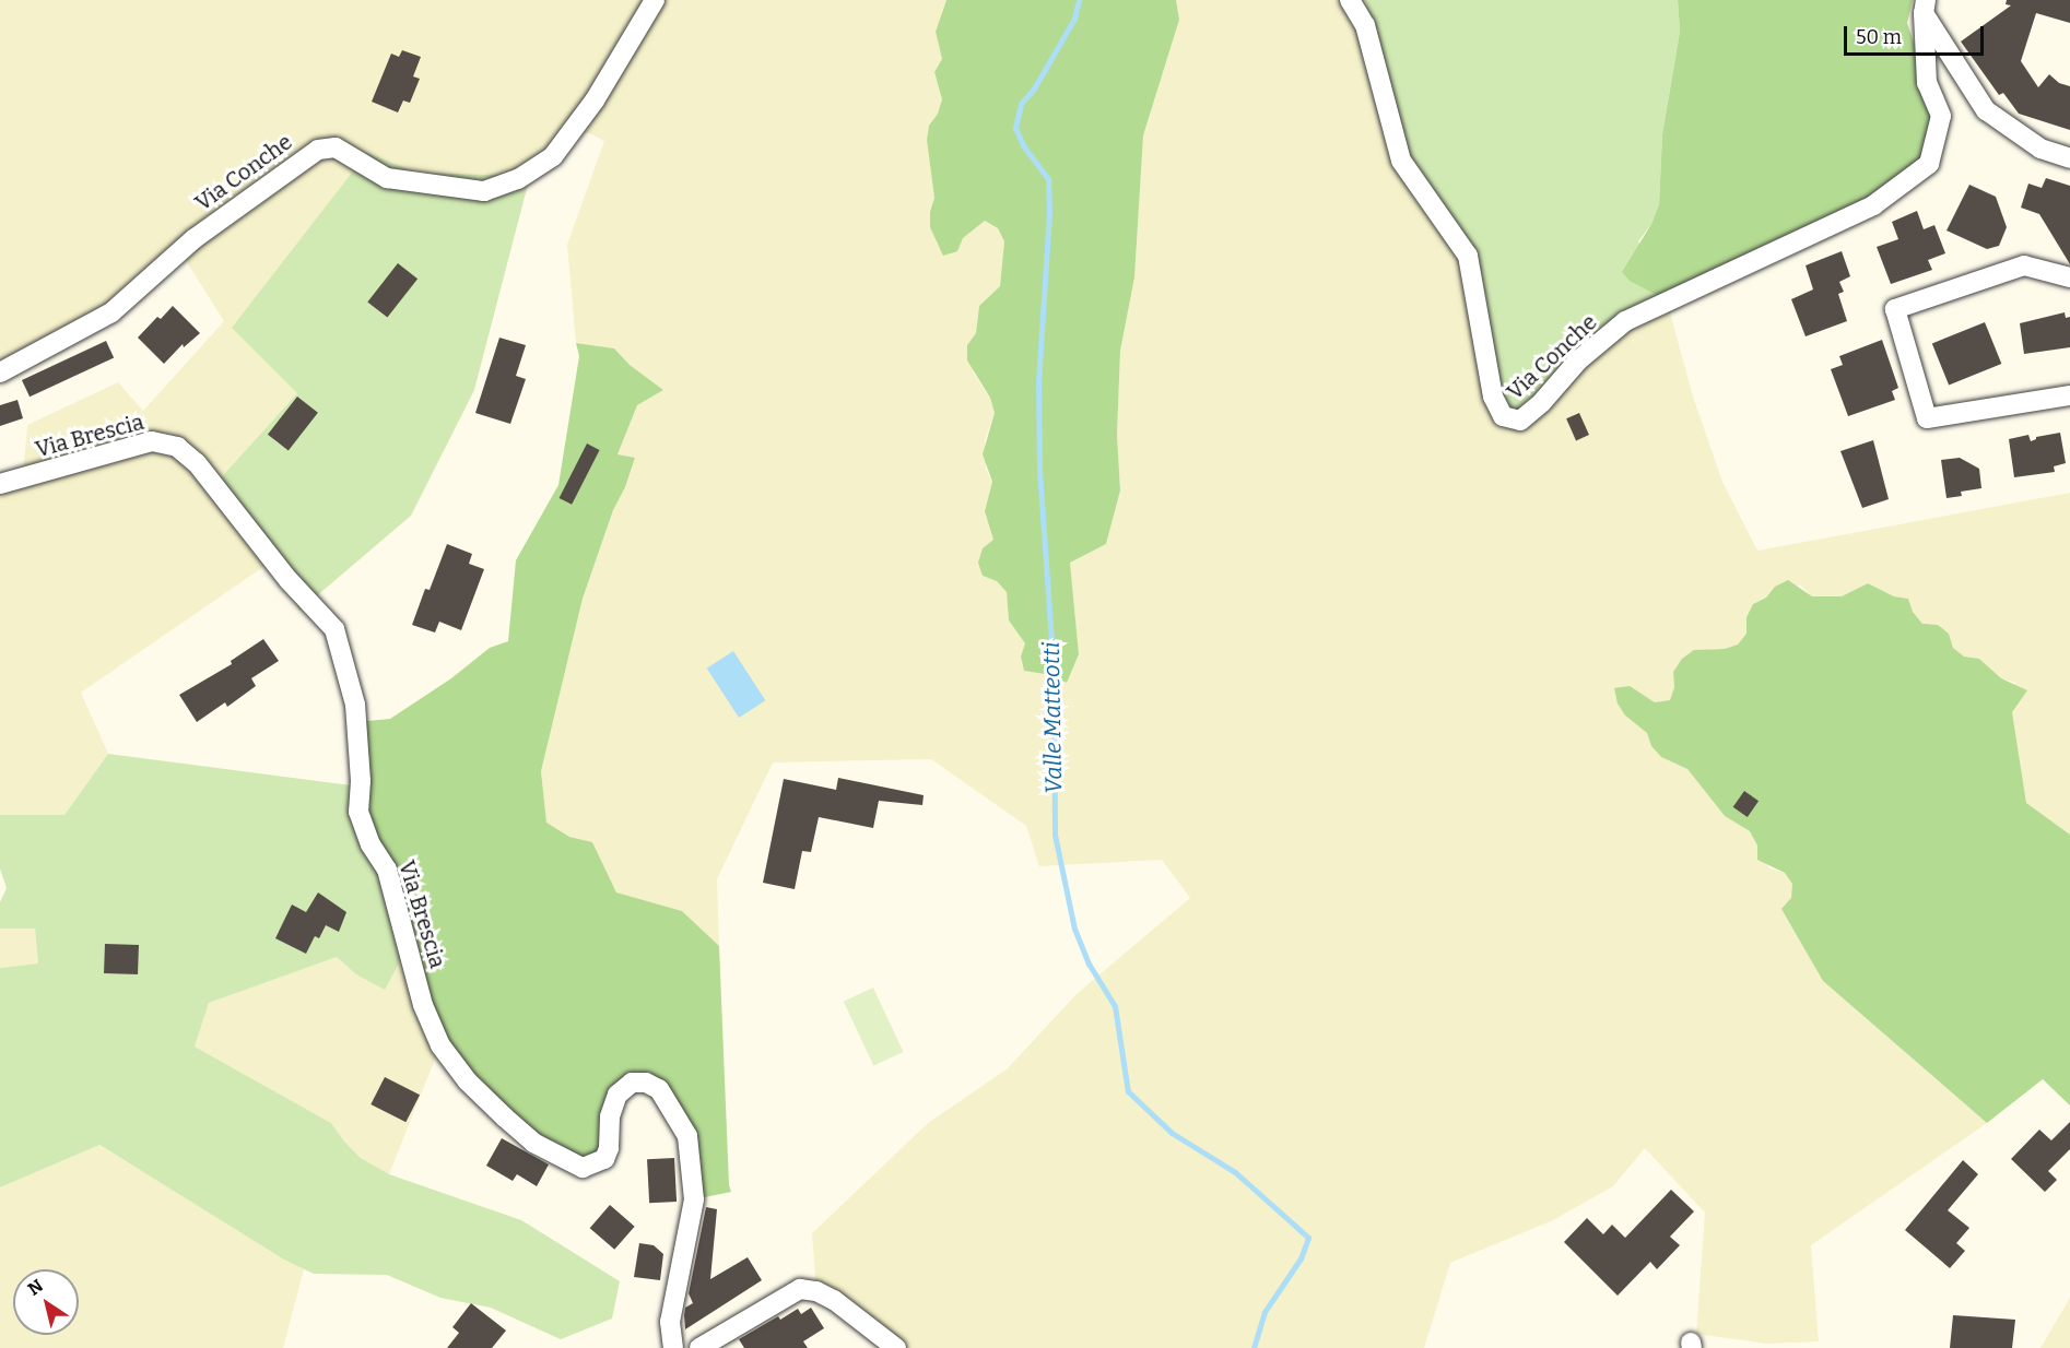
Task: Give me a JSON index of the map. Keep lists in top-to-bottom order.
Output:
{
  "streets": {
    "street": ["Via Conche", "Via Brescia"]
  },
  "water": ["Valle Matteotti"],
  "scale_bar": "50 m",
  "north": "top left"
}
